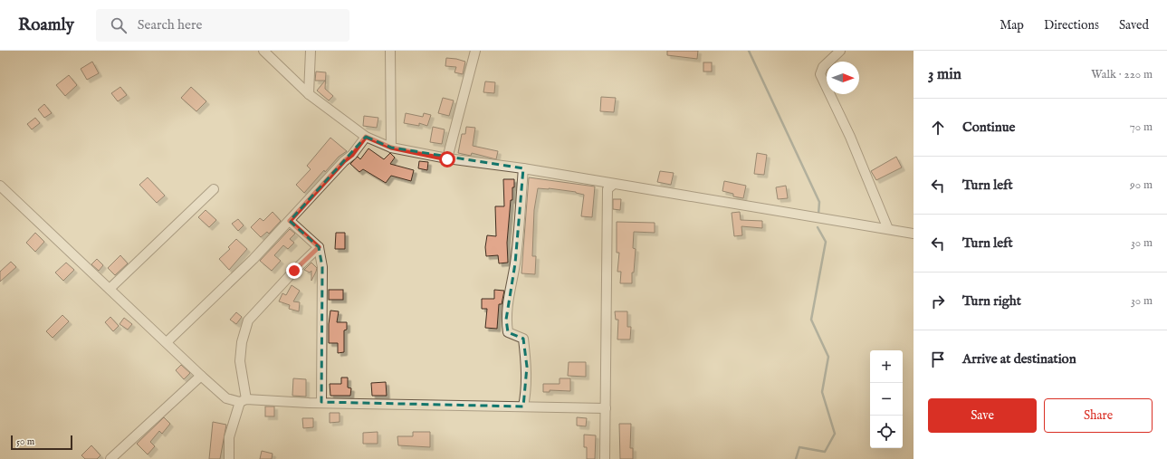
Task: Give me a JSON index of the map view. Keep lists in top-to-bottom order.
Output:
{
  "scale_bar": "50 m",
  "north": "right",
  "page": {
    "header": "Roamly",
    "search": "Search here",
    "nav": ["Map", "Directions", "Saved"],
    "heading": ["3 min", "Walk · 220 m"],
    "list": [
      ["Continue", "70 m"],
      ["Turn left", "90 m"],
      ["Turn left", "30 m"],
      ["Turn right", "30 m"],
      "Arrive at destination"
    ],
    "map_buttons": ["+", "−"],
    "buttons": ["Save", "Share"],
    "scale": "50 m"
  }
}
